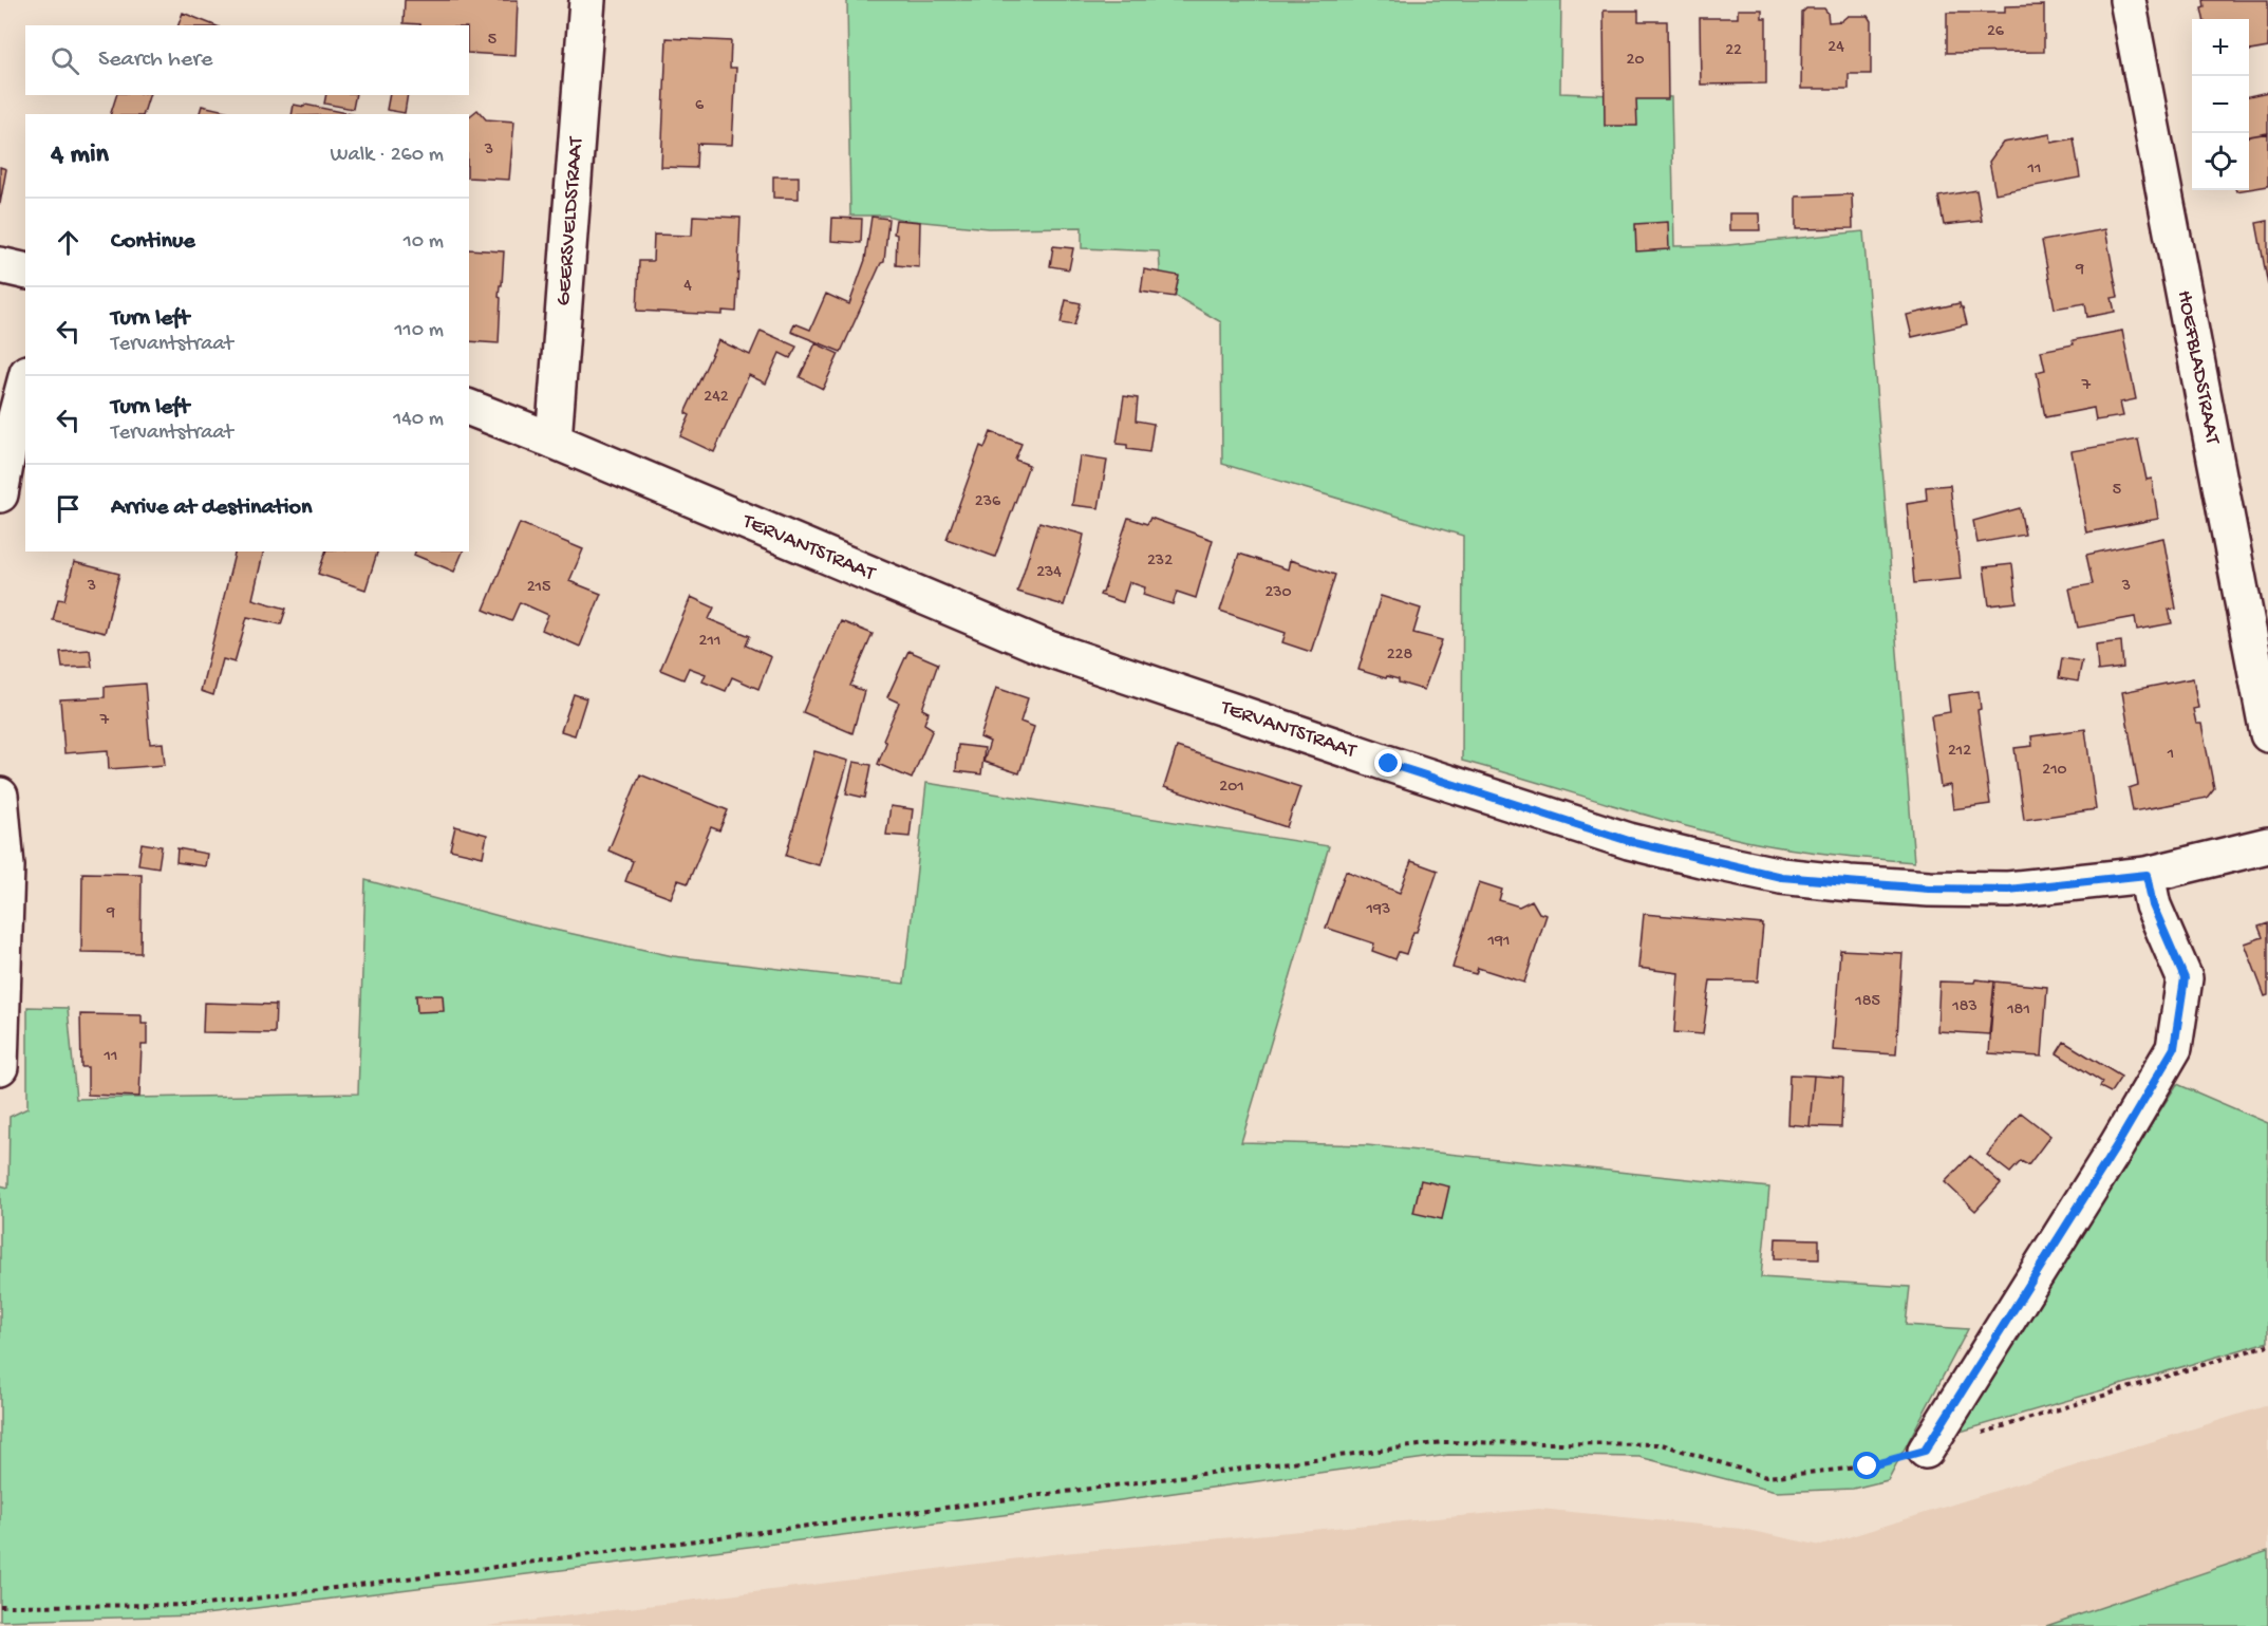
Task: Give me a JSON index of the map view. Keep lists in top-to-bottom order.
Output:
{
  "streets": {
    "street": ["GEERSVELDSTRAAT", "HOEFBLADSTRAAT", "TERVANTSTRAAT"]
  },
  "crossings": [
    ["GEERSVELDSTRAAT", "TERVANTSTRAAT"]
  ],
  "house_numbers": [
    "26",
    "5",
    "24",
    "22",
    "20",
    "6",
    "3",
    "11",
    "9",
    "4",
    "7",
    "242",
    "5",
    "236",
    "232",
    "234",
    "3",
    "3",
    "215",
    "230",
    "211",
    "228",
    "7",
    "212",
    "1",
    "210",
    "201",
    "193",
    "9",
    "191",
    "185",
    "183",
    "181",
    "11"
  ],
  "page": {
    "map_buttons": ["+", "−"],
    "search": "Search here",
    "heading": ["4 min", "Walk · 260 m"],
    "list": [
      ["Continue", "10 m"],
      ["Turn left", "Tervantstraat", "110 m"],
      ["Turn left", "Tervantstraat", "140 m"],
      "Arrive at destination"
    ]
  }
}
